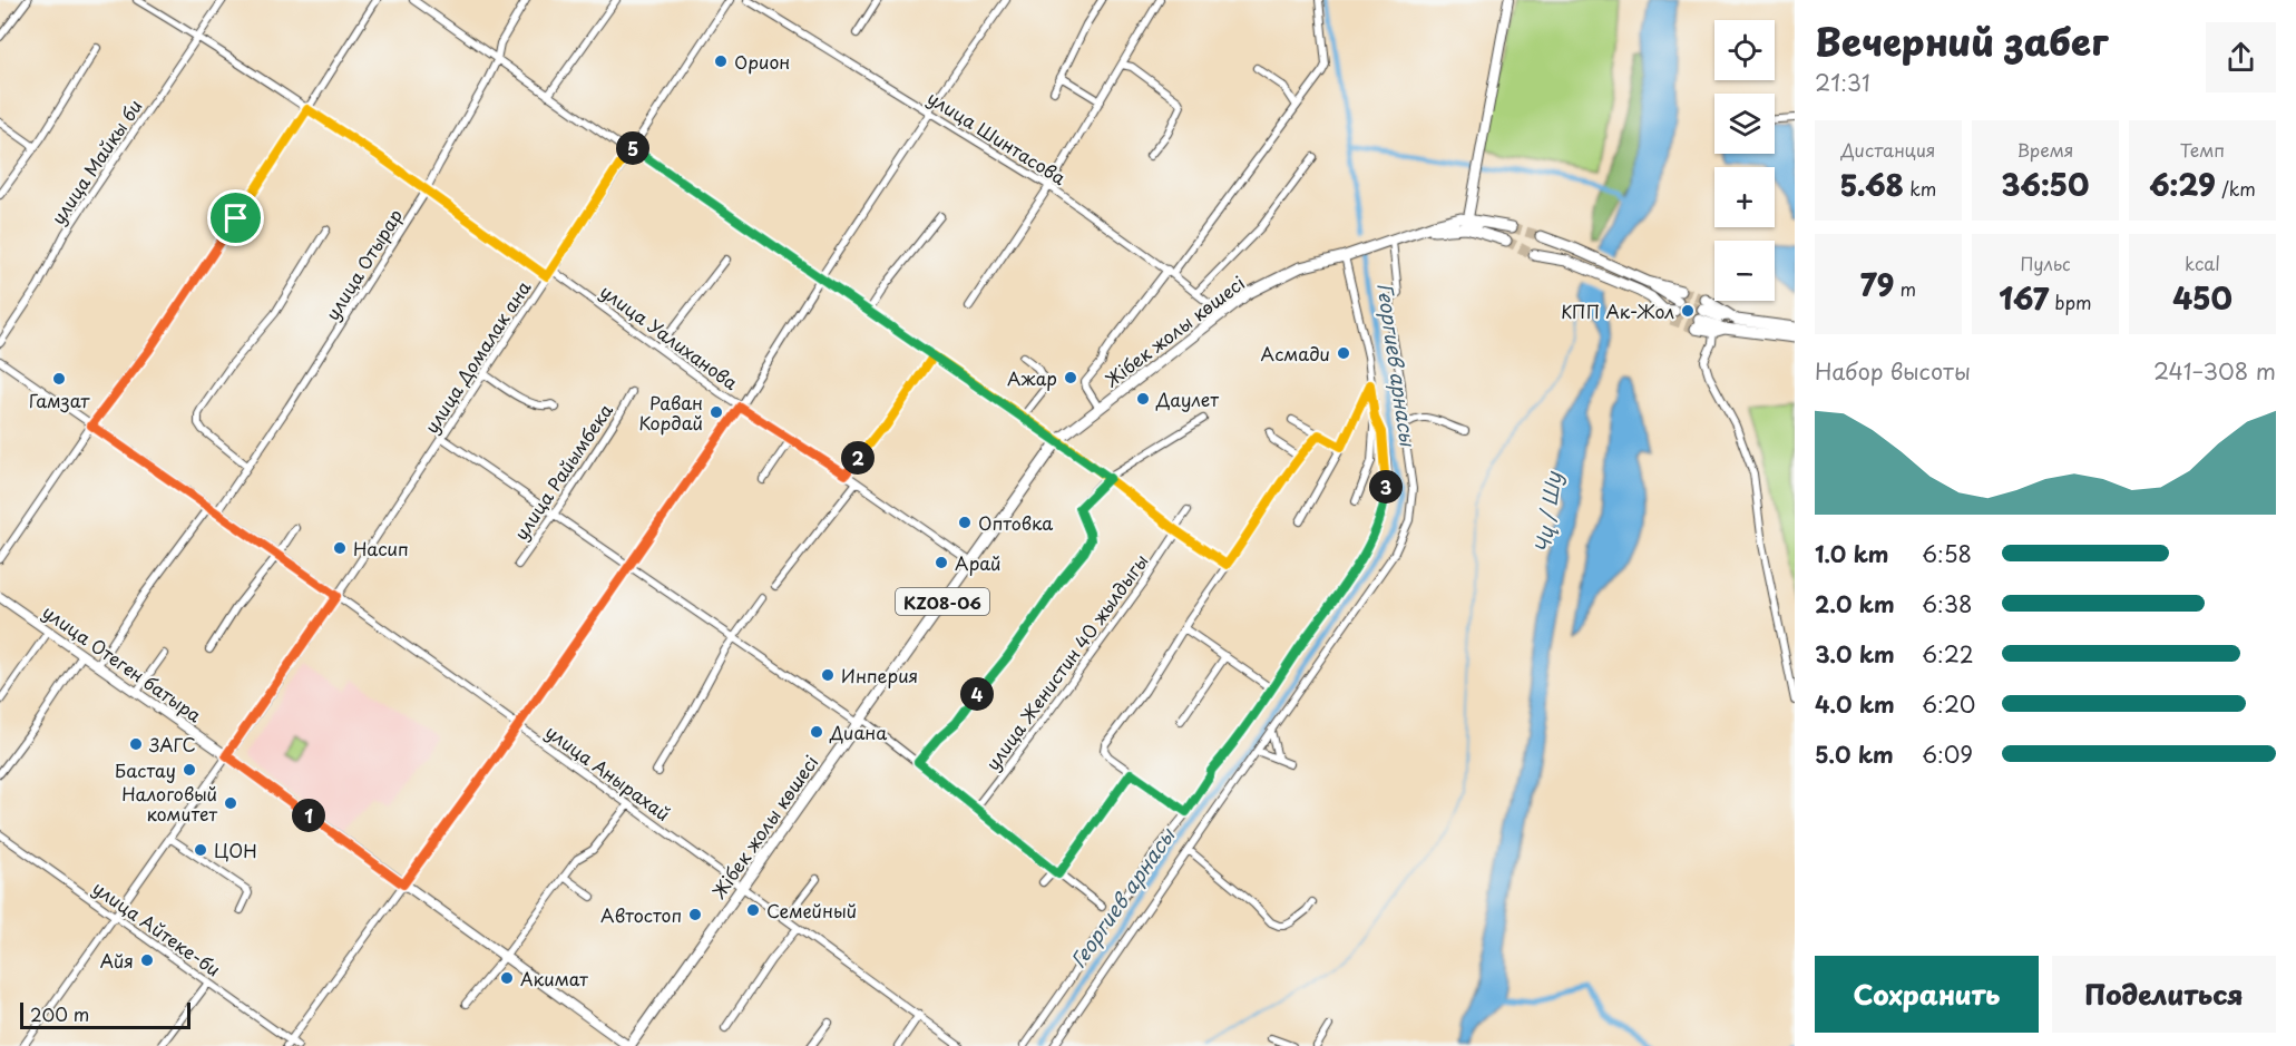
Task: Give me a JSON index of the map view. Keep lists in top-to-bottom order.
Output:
{
  "streets": {
    "highway": ["Жібек жолы көшесі", "KZ08-06"],
    "main road": ["улица Отеген батыра"],
    "street": [
      "улица Шинтасова",
      "улица Майкы би",
      "улица Отырар",
      "улица Уалиханова",
      "улица Домалак ана",
      "улица Райымбека",
      "улица Женистин 40 жылдыгы",
      "улица Анырахай",
      "улица Айтеке-би"
    ]
  },
  "crossings": [
    ["улица Шинтасова", "Жібек жолы көшесі"],
    ["улица Майкы би", "улица Уалиханова"],
    ["улица Отырар", "улица Уалиханова"],
    ["улица Отырар", "улица Отеген батыра"],
    ["улица Отырар", "улица Анырахай"],
    ["Жібек жолы көшесі", "улица Уалиханова"],
    ["Жібек жолы көшесі", "KZ08-06"],
    ["Жібек жолы көшесі", "улица Отеген батыра"],
    ["Жібек жолы көшесі", "улица Анырахай"],
    ["улица Уалиханова", "улица Домалак ана"],
    ["улица Домалак ана", "улица Отеген батыра"],
    ["улица Домалак ана", "улица Анырахай"],
    ["улица Домалак ана", "улица Айтеке-би"]
  ],
  "water": ["Георгиев арнасы", "Чү / Шу"],
  "places": [
    "Орион",
    "КПП Ак-Жол",
    "Асмади",
    "Ажар",
    "Гамзат",
    "Даулет",
    "Раван Кордай",
    "Оптовка",
    "Насип",
    "Арай",
    "Инперия",
    "Диана",
    "ЗАГС",
    "Бастау",
    "Налоговый комитет",
    "ЦОН",
    "Семейный",
    "Автостоп",
    "Айя",
    "Акимат"
  ],
  "scale_bar": "200 m",
  "page": {
    "heading": ["Вечерний забег", "21:31"],
    "map_buttons": ["+", "−"],
    "stats": [
      ["Дистанция", "5.68 km"],
      ["Время", "36:50"],
      ["Темп", "6:29 /km"],
      ["79 m"],
      ["Пульс", "167 bpm"],
      ["kcal", "450"]
    ],
    "pins": [
      "5",
      "2",
      "3",
      "4",
      "1"
    ],
    "chart": ["Набор высоты", "241–308 m"],
    "list": [
      {
        "name": "1.0 km",
        "note": "6:58"
      },
      {
        "name": "2.0 km",
        "note": "6:38"
      },
      {
        "name": "3.0 km",
        "note": "6:22"
      },
      {
        "name": "4.0 km",
        "note": "6:20"
      },
      {
        "name": "5.0 km",
        "note": "6:09"
      }
    ],
    "buttons": ["Сохранить", "Поделиться"],
    "scale": "200 m"
  }
}
